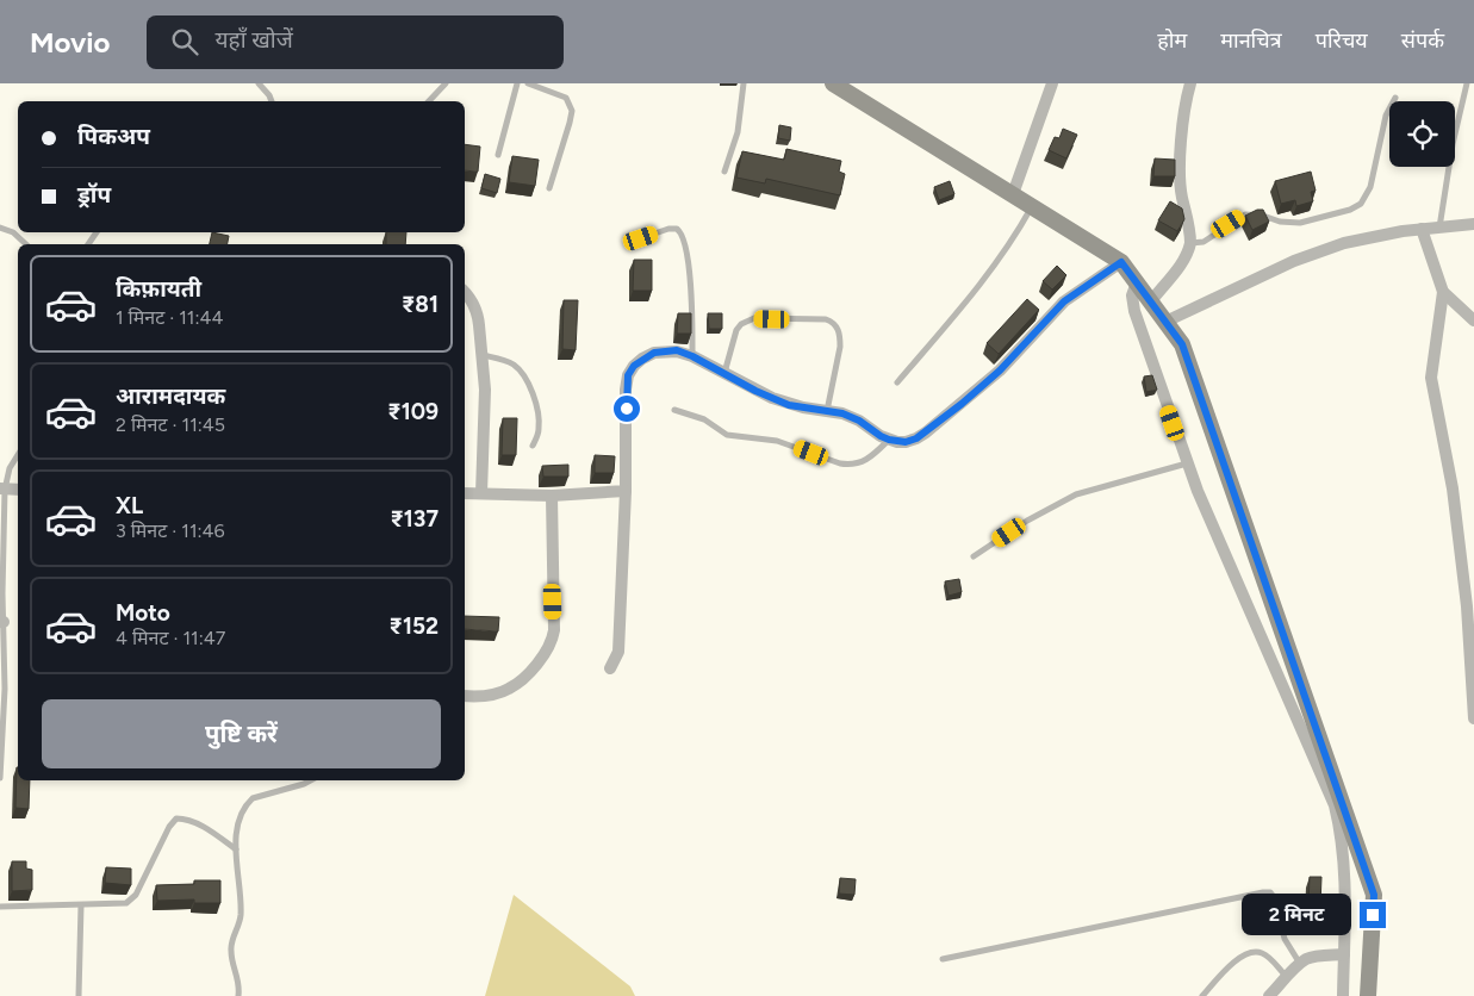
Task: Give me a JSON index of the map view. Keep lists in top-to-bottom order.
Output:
{
  "page": {
    "header": "Movio",
    "search": "यहाँ खोजें",
    "nav": [
      "होम",
      "मानचित्र",
      "परिचय",
      "संपर्क"
    ],
    "banner": ["पिकअप", "ड्रॉप"],
    "list": [
      {
        "name": "किफ़ायती",
        "note": "1 मिनट · 11:44",
        "value": "₹81"
      },
      {
        "name": "आरामदायक",
        "note": "2 मिनट · 11:45",
        "value": "₹109"
      },
      {
        "name": "XL",
        "note": "3 मिनट · 11:46",
        "value": "₹137"
      },
      {
        "name": "Moto",
        "note": "4 मिनट · 11:47",
        "value": "₹152"
      }
    ],
    "buttons": "पुष्टि करें",
    "bubble": "2 मिनट"
  }
}
